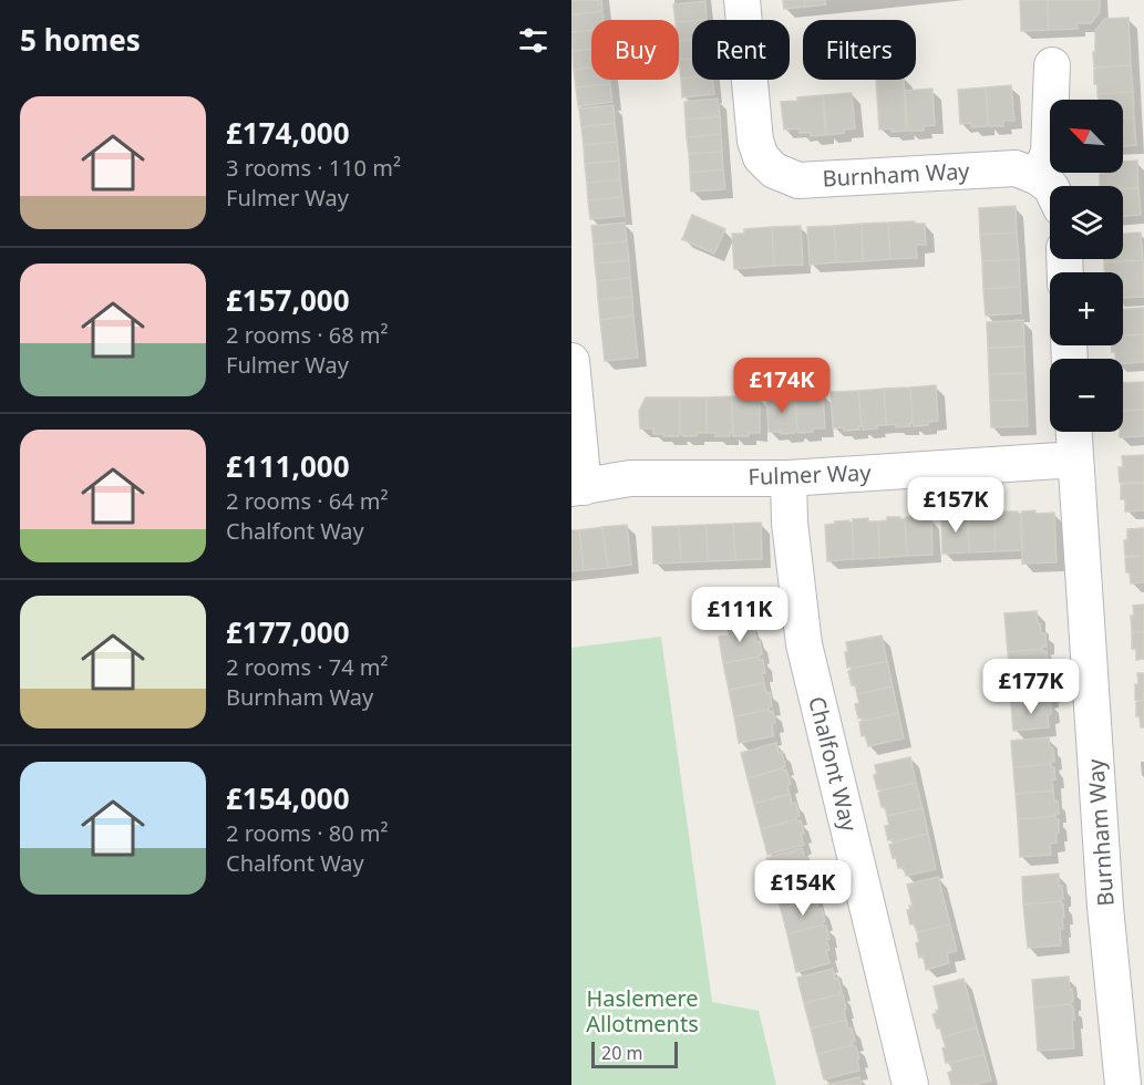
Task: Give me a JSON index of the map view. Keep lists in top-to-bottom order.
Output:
{
  "streets": {
    "street": ["Burnham Way", "Fulmer Way", "Chalfont Way"]
  },
  "crossings": [
    ["Burnham Way", "Fulmer Way"],
    ["Fulmer Way", "Chalfont Way"]
  ],
  "parks": ["Haslemere Allotments"],
  "scale_bar": "20 m",
  "north": "top left",
  "page": {
    "heading": "5 homes",
    "chip": ["Buy", "Rent", "Filters"],
    "list": [
      {
        "name": "£174,000",
        "note": "3 rooms · 110 m² · Fulmer Way"
      },
      {
        "name": "£157,000",
        "note": "2 rooms · 68 m² · Fulmer Way"
      },
      {
        "name": "£111,000",
        "note": "2 rooms · 64 m² · Chalfont Way"
      },
      {
        "name": "£177,000",
        "note": "2 rooms · 74 m² · Burnham Way"
      },
      {
        "name": "£154,000",
        "note": "2 rooms · 80 m² · Chalfont Way"
      }
    ],
    "map_buttons": ["+", "−"],
    "price": [
      "£174K",
      "£157K",
      "£111K",
      "£177K",
      "£154K"
    ],
    "scale": "20 m"
  }
}
